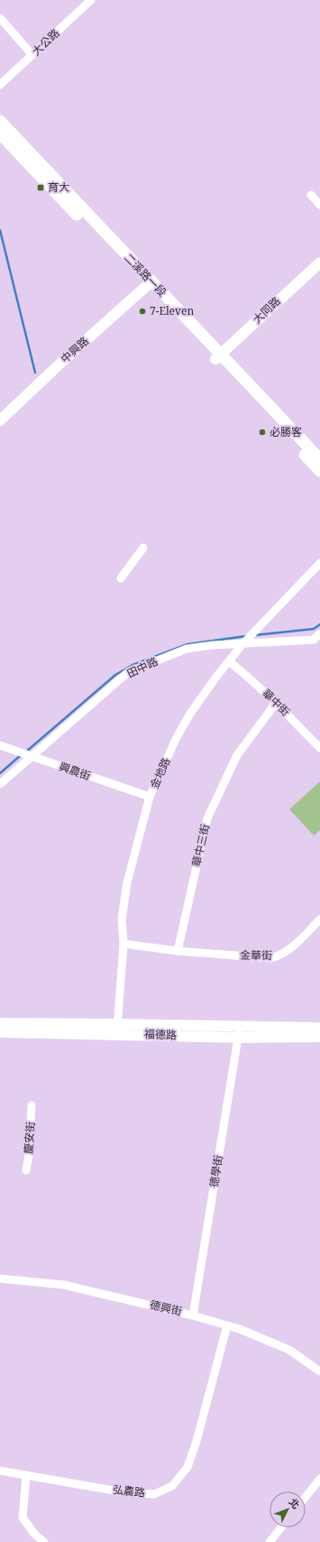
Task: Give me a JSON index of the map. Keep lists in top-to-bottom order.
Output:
{
  "streets": {
    "main road": ["二溪路一段"],
    "street": [
      "大公路",
      "大同路",
      "中興路",
      "田中路",
      "華中街",
      "興農街",
      "金地路",
      "華中三街",
      "金華街",
      "福德路",
      "慶安街",
      "德學街",
      "德興街",
      "弘農路"
    ]
  },
  "crossings": [
    ["二溪路一段", "大同路"],
    ["二溪路一段", "中興路"],
    ["田中路", "興農街"],
    ["田中路", "金地路"],
    ["華中街", "金地路"],
    ["華中街", "華中三街"],
    ["興農街", "金地路"],
    ["金地路", "福德路"],
    ["華中三街", "金華街"],
    ["福德路", "德學街"],
    ["德學街", "德興街"],
    ["德興街", "弘農路"]
  ],
  "places": {
    "transit": ["育大"],
    "other": ["7-Eleven", "必勝客"]
  },
  "north": "top right"
}
